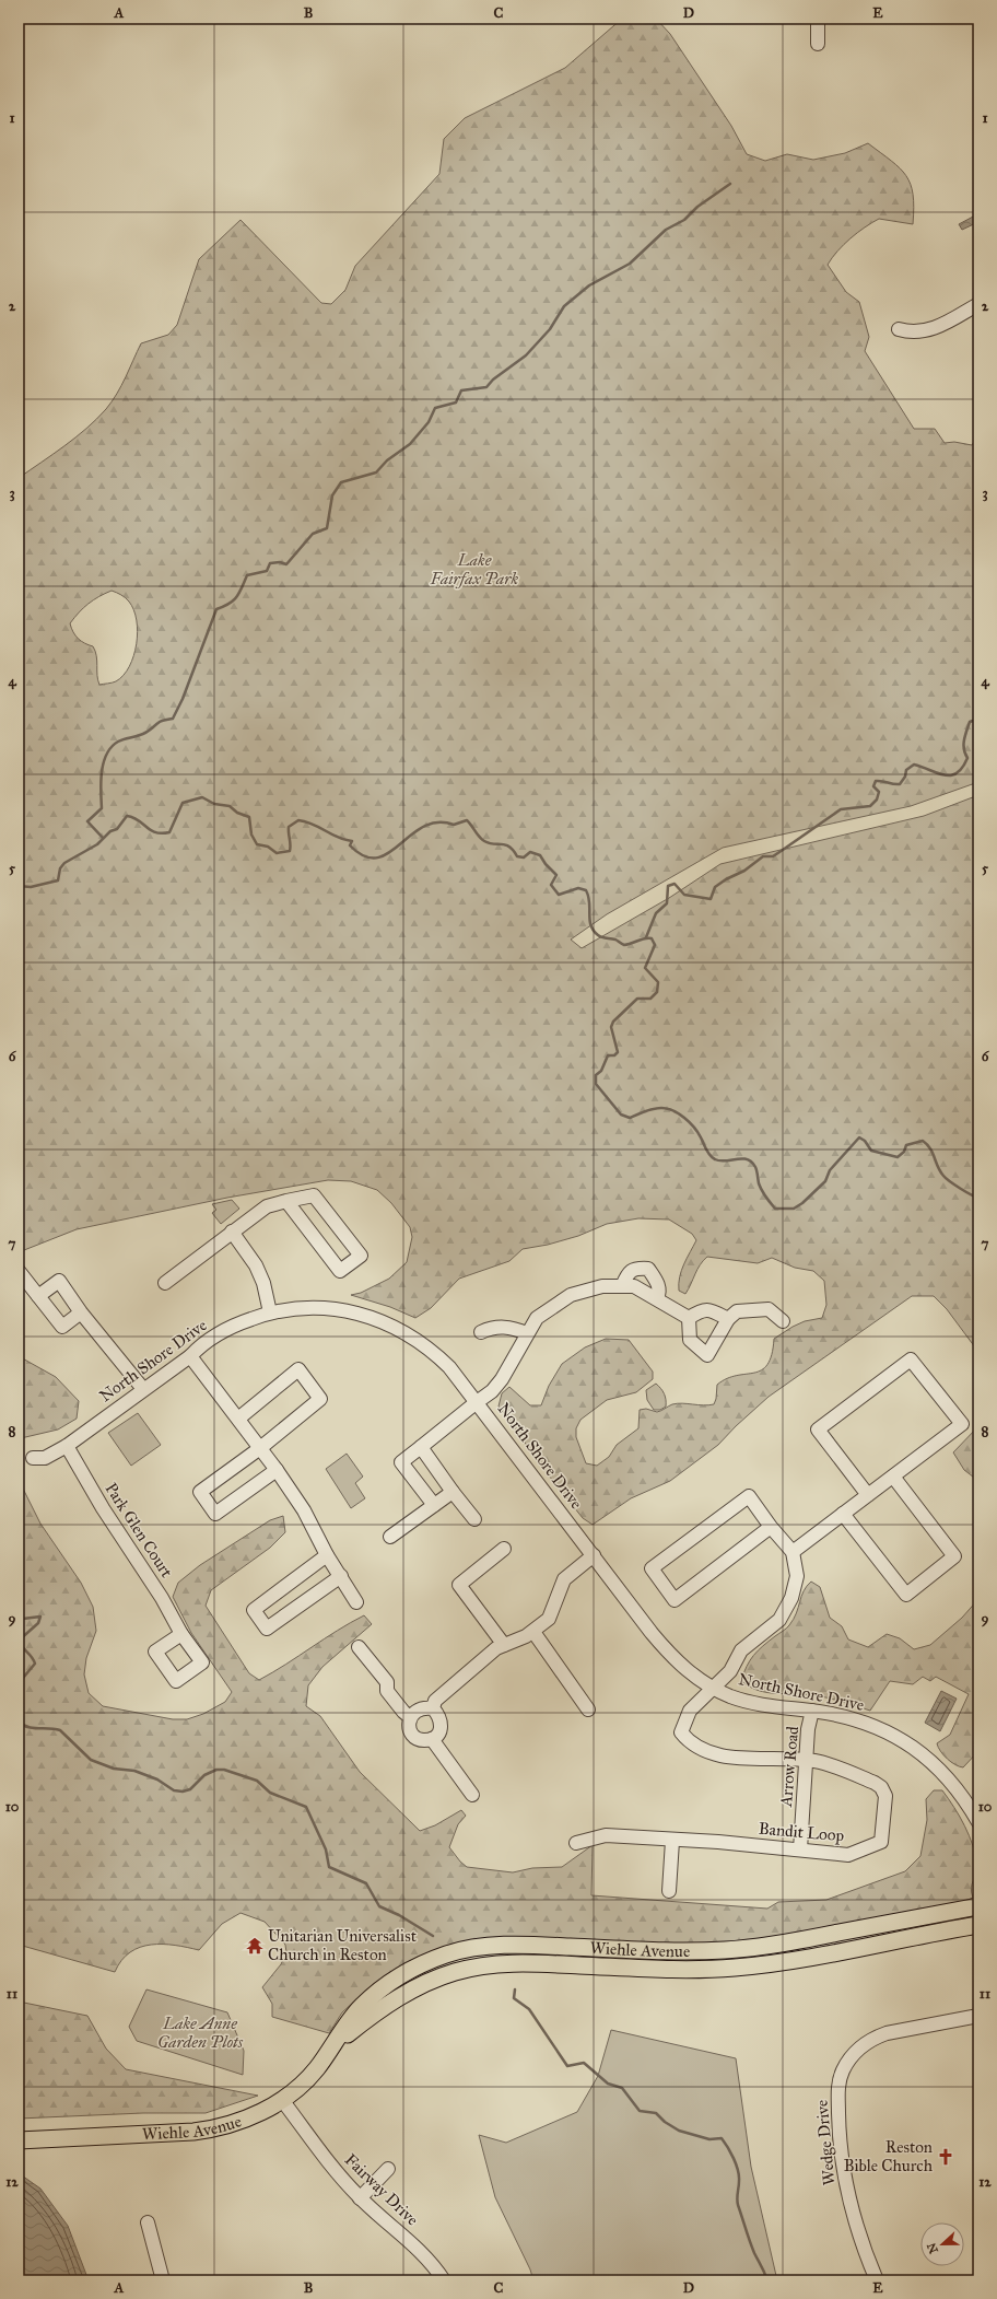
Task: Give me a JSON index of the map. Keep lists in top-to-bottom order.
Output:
{
  "streets": {
    "main road": ["Wiehle Avenue"],
    "street": [
      "North Shore Drive",
      "Park Glen Court",
      "Arrow Road",
      "Bandit Loop",
      "Wedge Drive",
      "Fairway Drive"
    ]
  },
  "crossings": [
    ["North Shore Drive", "Park Glen Court"],
    ["North Shore Drive", "Arrow Road"],
    ["North Shore Drive", "Bandit Loop"],
    ["Arrow Road", "Bandit Loop"],
    ["Wiehle Avenue", "Fairway Drive"]
  ],
  "parks": ["Lake Fairfax Park", "Lake Anne Garden Plots"],
  "places": {
    "temple": ["Unitarian Universalist Church in Reston"],
    "church": ["Reston Bible Church"]
  },
  "north": "left",
  "grid": {
    "columns": [
      "A",
      "B",
      "C",
      "D",
      "E"
    ],
    "rows": [
      "1",
      "2",
      "3",
      "4",
      "5",
      "6",
      "7",
      "8",
      "9",
      "10",
      "11",
      "12"
    ]
  }
}
